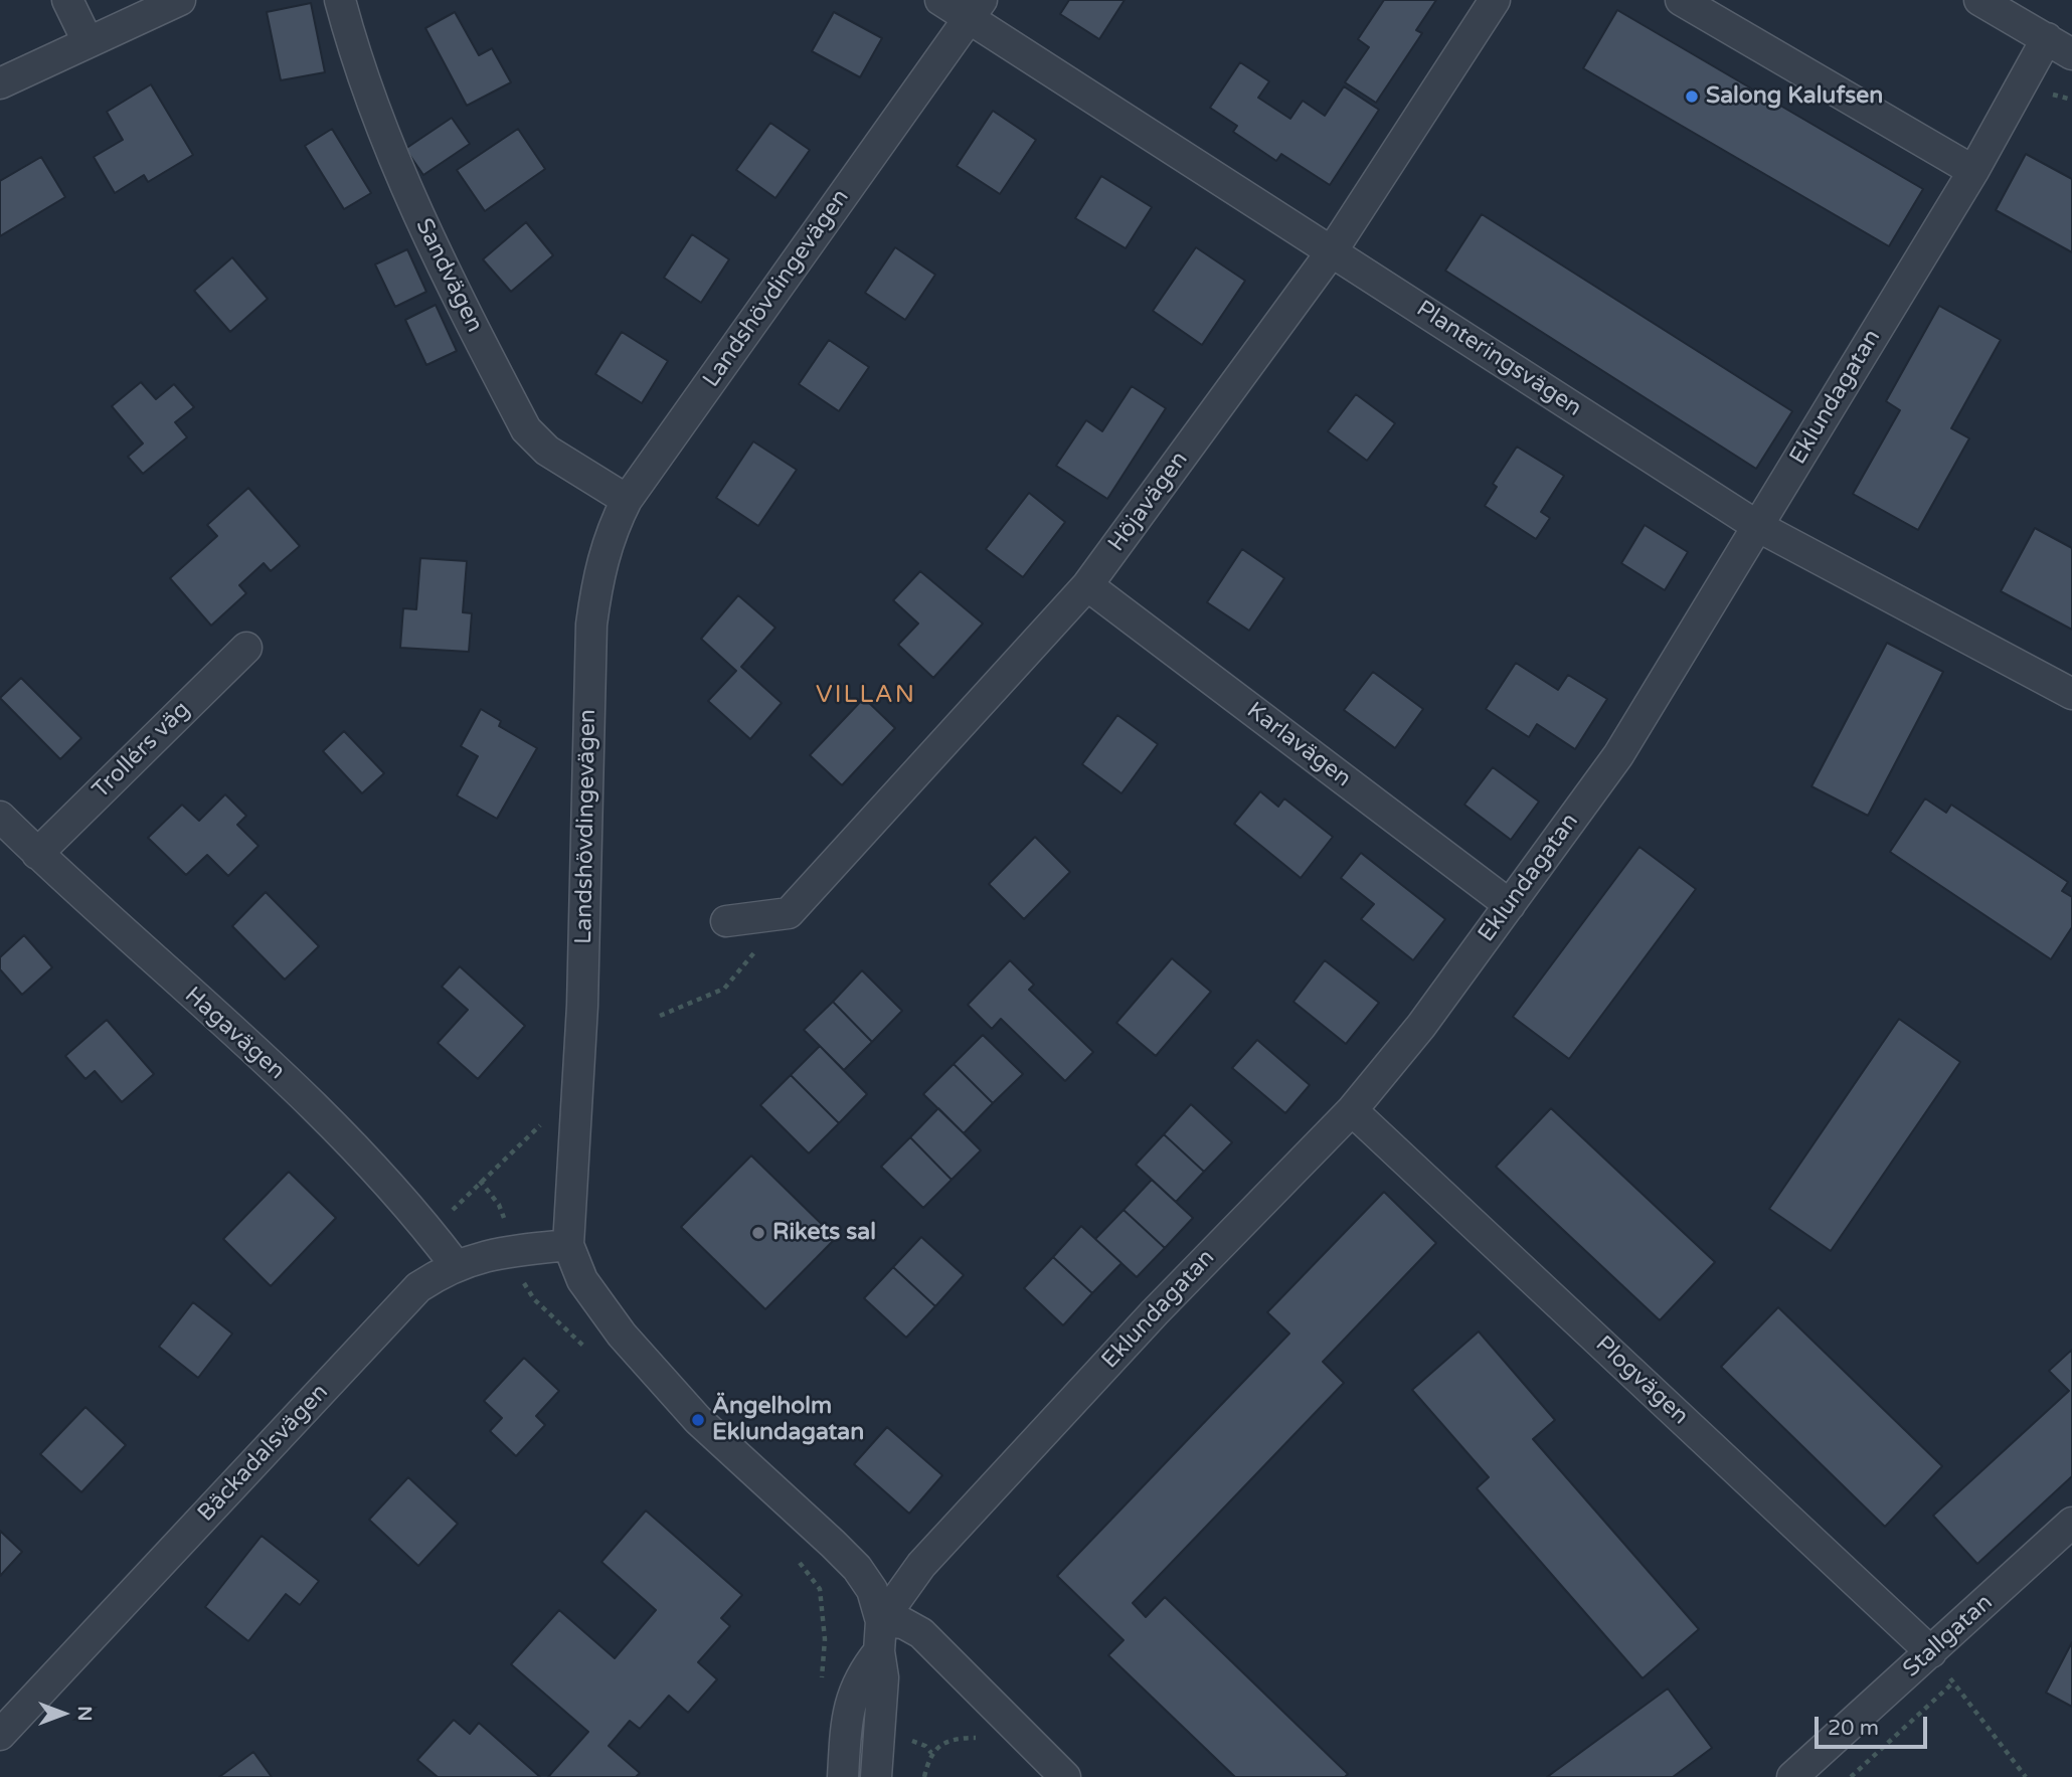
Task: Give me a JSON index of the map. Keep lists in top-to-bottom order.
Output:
{
  "streets": {
    "street": [
      "Sandvägen",
      "Landshövdingevägen",
      "Planteringsvägen",
      "Eklundagatan",
      "Höjavägen",
      "Karlavägen",
      "Trollérs väg",
      "Hagavägen",
      "Plogvägen",
      "Bäckadalsvägen",
      "Stallgatan"
    ]
  },
  "crossings": [
    ["Sandvägen", "Landshövdingevägen"],
    ["Landshövdingevägen", "Planteringsvägen"],
    ["Landshövdingevägen", "Eklundagatan"],
    ["Landshövdingevägen", "Bäckadalsvägen"],
    ["Planteringsvägen", "Eklundagatan"],
    ["Planteringsvägen", "Höjavägen"],
    ["Eklundagatan", "Karlavägen"],
    ["Eklundagatan", "Plogvägen"],
    ["Höjavägen", "Karlavägen"],
    ["Trollérs väg", "Hagavägen"],
    ["Hagavägen", "Bäckadalsvägen"],
    ["Plogvägen", "Stallgatan"]
  ],
  "districts": ["VILLAN"],
  "places": ["Salong Kalufsen", "Rikets sal", "Ängelholm Eklundagatan"],
  "scale_bar": "20 m",
  "north": "right"
}
